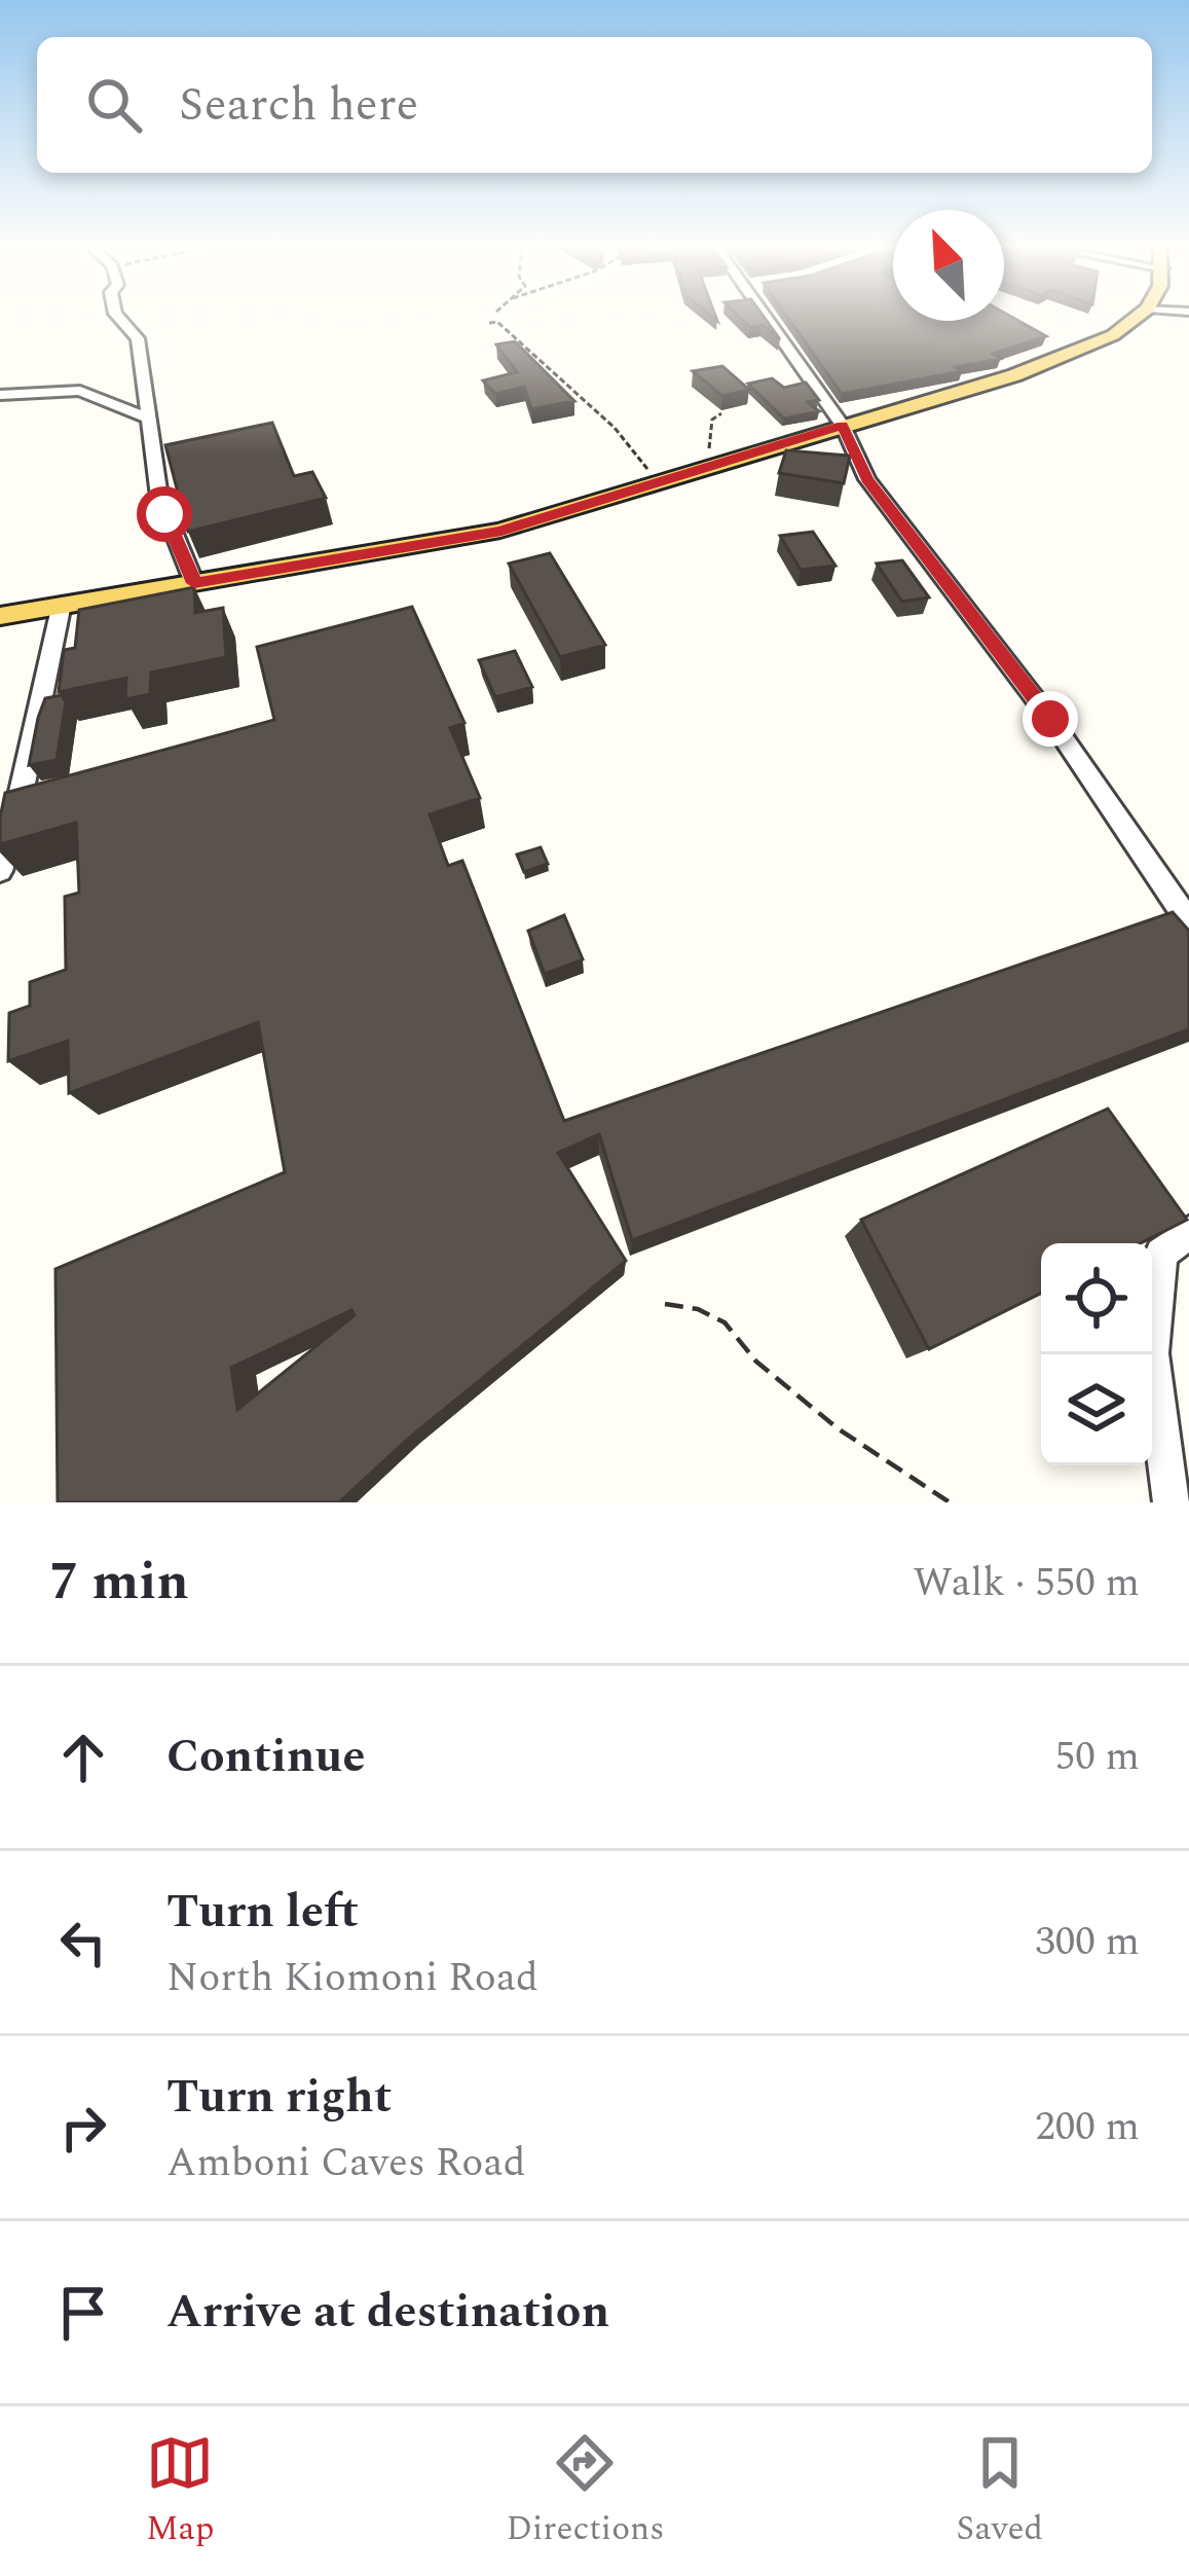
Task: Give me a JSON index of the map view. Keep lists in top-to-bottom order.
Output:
{
  "north": "top left",
  "page": {
    "search": "Search here",
    "heading": ["7 min", "Walk · 550 m"],
    "list": [
      ["Continue", "50 m"],
      ["Turn left", "North Kiomoni Road", "300 m"],
      ["Turn right", "Amboni Caves Road", "200 m"],
      "Arrive at destination"
    ],
    "nav": ["Map", "Directions", "Saved"]
  }
}
